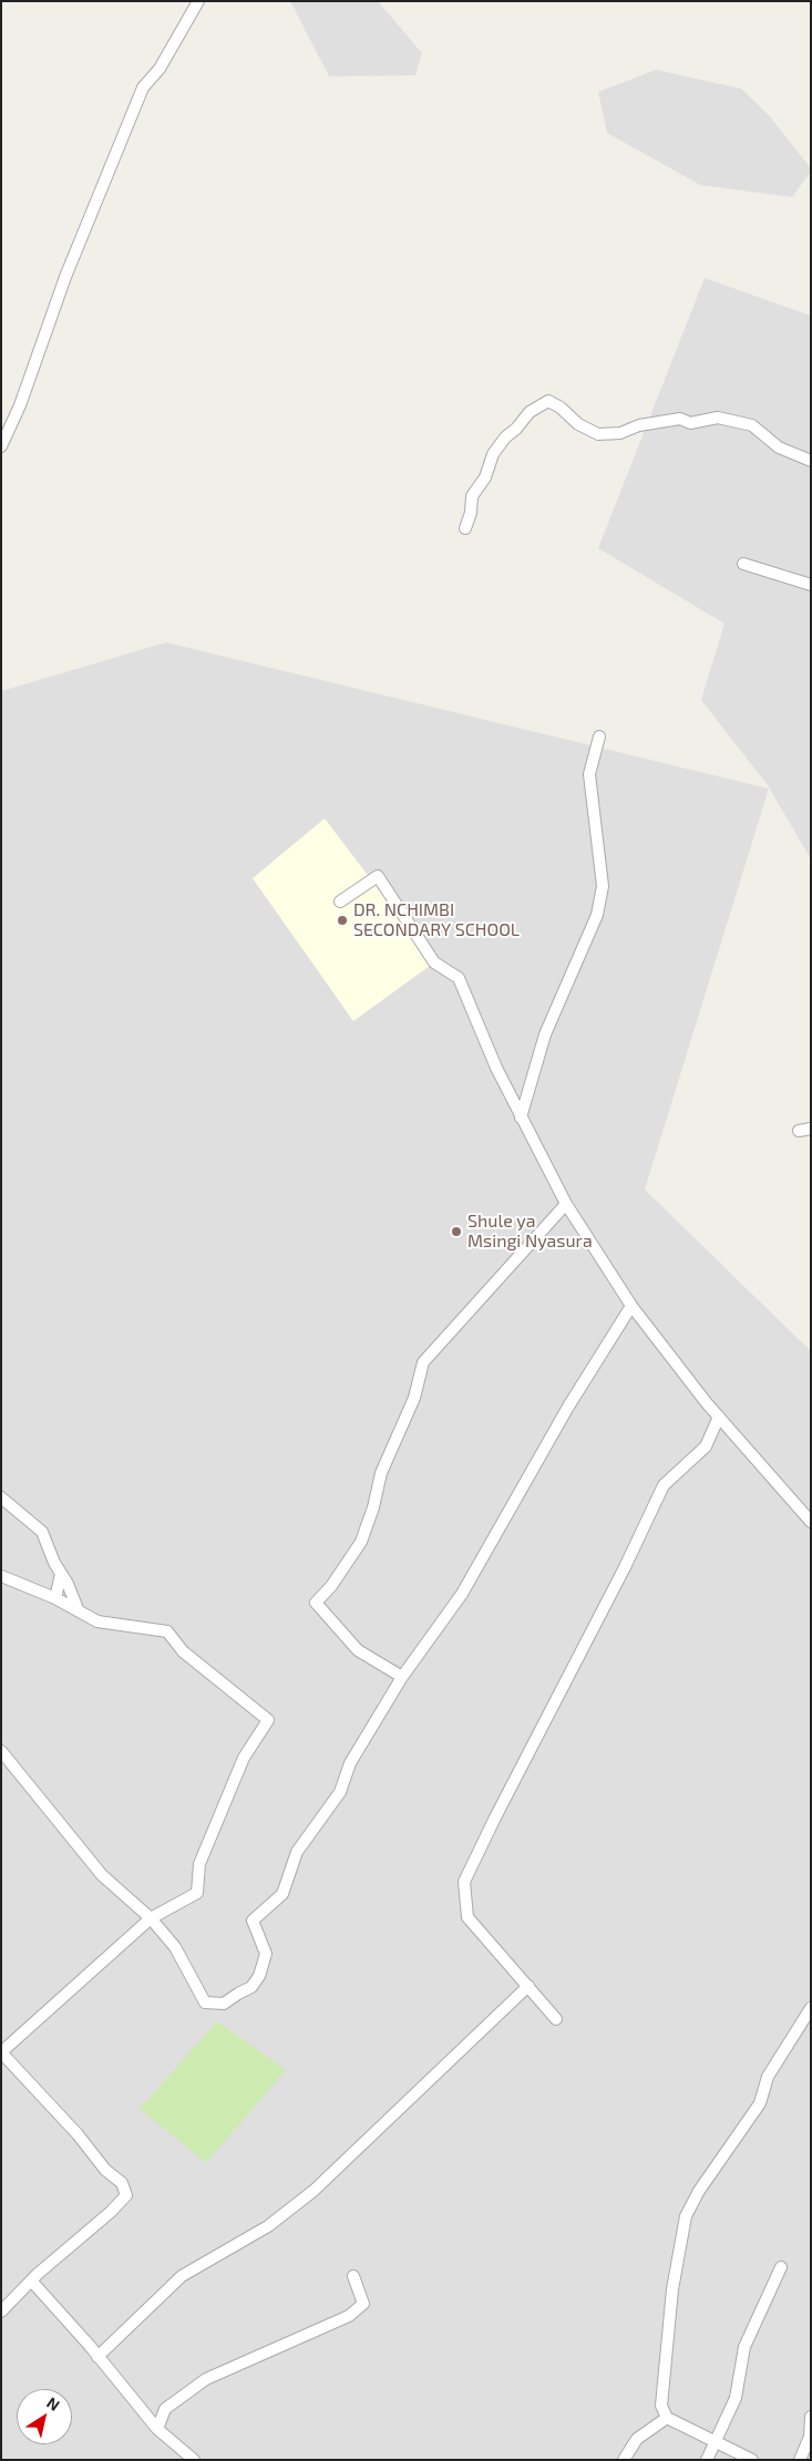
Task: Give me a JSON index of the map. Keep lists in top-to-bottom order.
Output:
{
  "places": ["DR. NCHIMBI SECONDARY SCHOOL", "Shule ya Msingi Nyasura"],
  "north": "top right"
}
